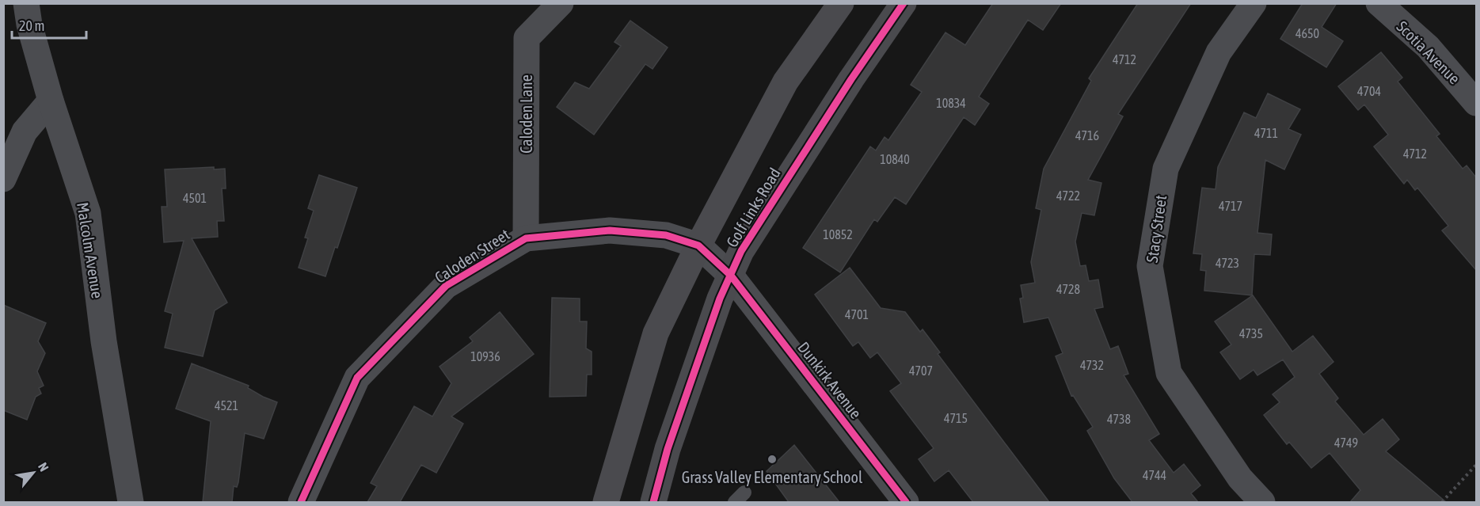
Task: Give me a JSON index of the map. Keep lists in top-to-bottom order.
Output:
{
  "streets": {
    "main road": ["Golf Links Road"],
    "street": [
      "Scotia Avenue",
      "Caloden Lane",
      "Stacy Street",
      "Malcolm Avenue",
      "Caloden Street",
      "Dunkirk Avenue"
    ]
  },
  "crossings": [
    ["Caloden Lane", "Caloden Street"],
    ["Golf Links Road", "Caloden Street"],
    ["Golf Links Road", "Dunkirk Avenue"],
    ["Caloden Street", "Dunkirk Avenue"]
  ],
  "places": ["Grass Valley Elementary School"],
  "house_numbers": [
    "4650",
    "4712",
    "4704",
    "10834",
    "4711",
    "4716",
    "4712",
    "10840",
    "4722",
    "4501",
    "4717",
    "10852",
    "4723",
    "4728",
    "4701",
    "4735",
    "10936",
    "4732",
    "4707",
    "4521",
    "4715",
    "4738",
    "4749",
    "4744"
  ],
  "scale_bar": "20 m",
  "north": "top right"
}
